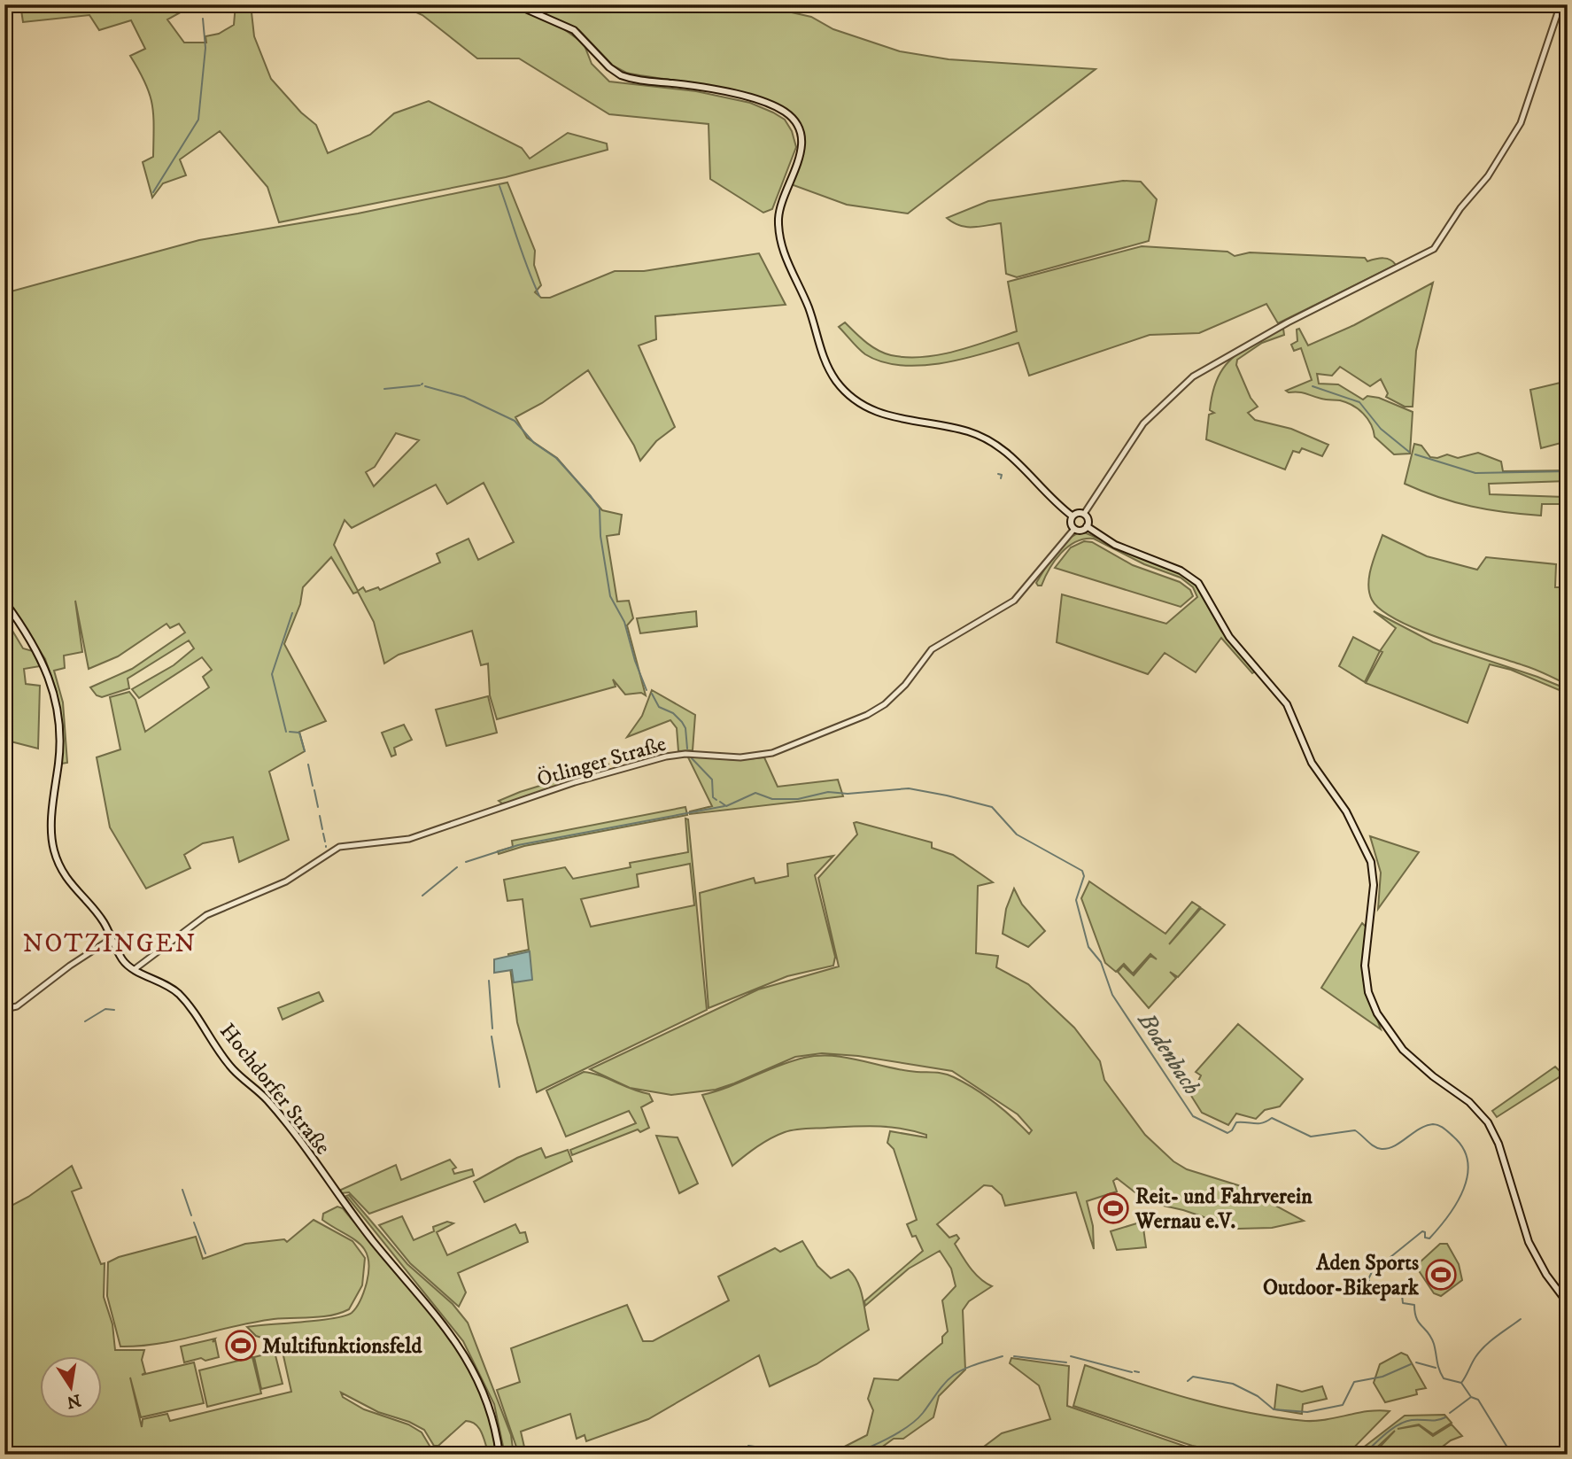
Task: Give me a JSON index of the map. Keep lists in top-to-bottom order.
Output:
{
  "streets": {
    "main road": ["Hochdorfer Straße"],
    "street": ["Ötlinger Straße"]
  },
  "crossings": [
    ["Ötlinger Straße", "Hochdorfer Straße"]
  ],
  "districts": ["NOTZINGEN"],
  "water": ["Bodenbach"],
  "places": {
    "sports": ["Reit- und Fahrverein Wernau e.V.", "Aden Sports Outdoor-Bikepark", "Multifunktionsfeld"]
  },
  "north": "bottom"
}
